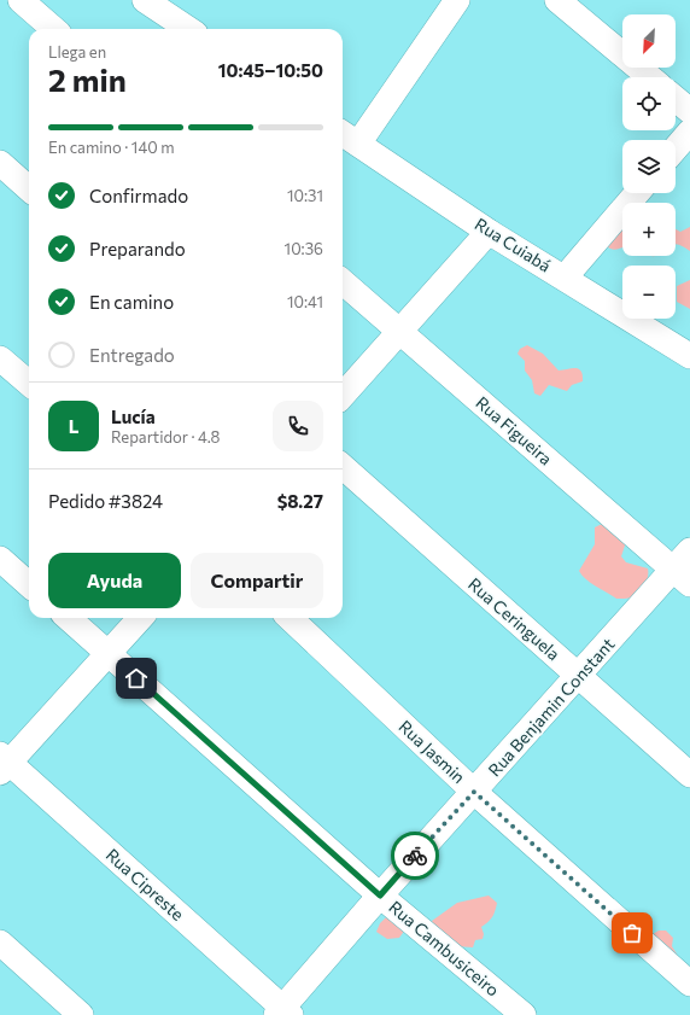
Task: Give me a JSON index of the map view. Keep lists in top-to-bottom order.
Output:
{
  "streets": {
    "street": [
      "Rua Cuiabá",
      "Rua Figueira",
      "Rua Ceringuela",
      "Rua Benjamin Constant",
      "Rua Jasmin",
      "Rua Cipreste",
      "Rua Cambusiceiro"
    ]
  },
  "crossings": [
    ["Rua Figueira", "Rua Benjamin Constant"],
    ["Rua Ceringuela", "Rua Benjamin Constant"],
    ["Rua Benjamin Constant", "Rua Jasmin"],
    ["Rua Benjamin Constant", "Rua Cipreste"],
    ["Rua Benjamin Constant", "Rua Cambusiceiro"]
  ],
  "north": "bottom left",
  "page": {
    "map_buttons": ["+", "−"],
    "heading": ["2 min", "Llega en", "10:45–10:50"],
    "panel": [
      "Lucía",
      "Repartidor · 4.8",
      "Pedido #3824",
      "$8.27"
    ],
    "bar": "En camino · 140 m",
    "list": [
      ["Confirmado", "10:31"],
      ["Preparando", "10:36"],
      ["En camino", "10:41"],
      "Entregado"
    ],
    "round": "L",
    "buttons": ["Ayuda", "Compartir"]
  }
}
